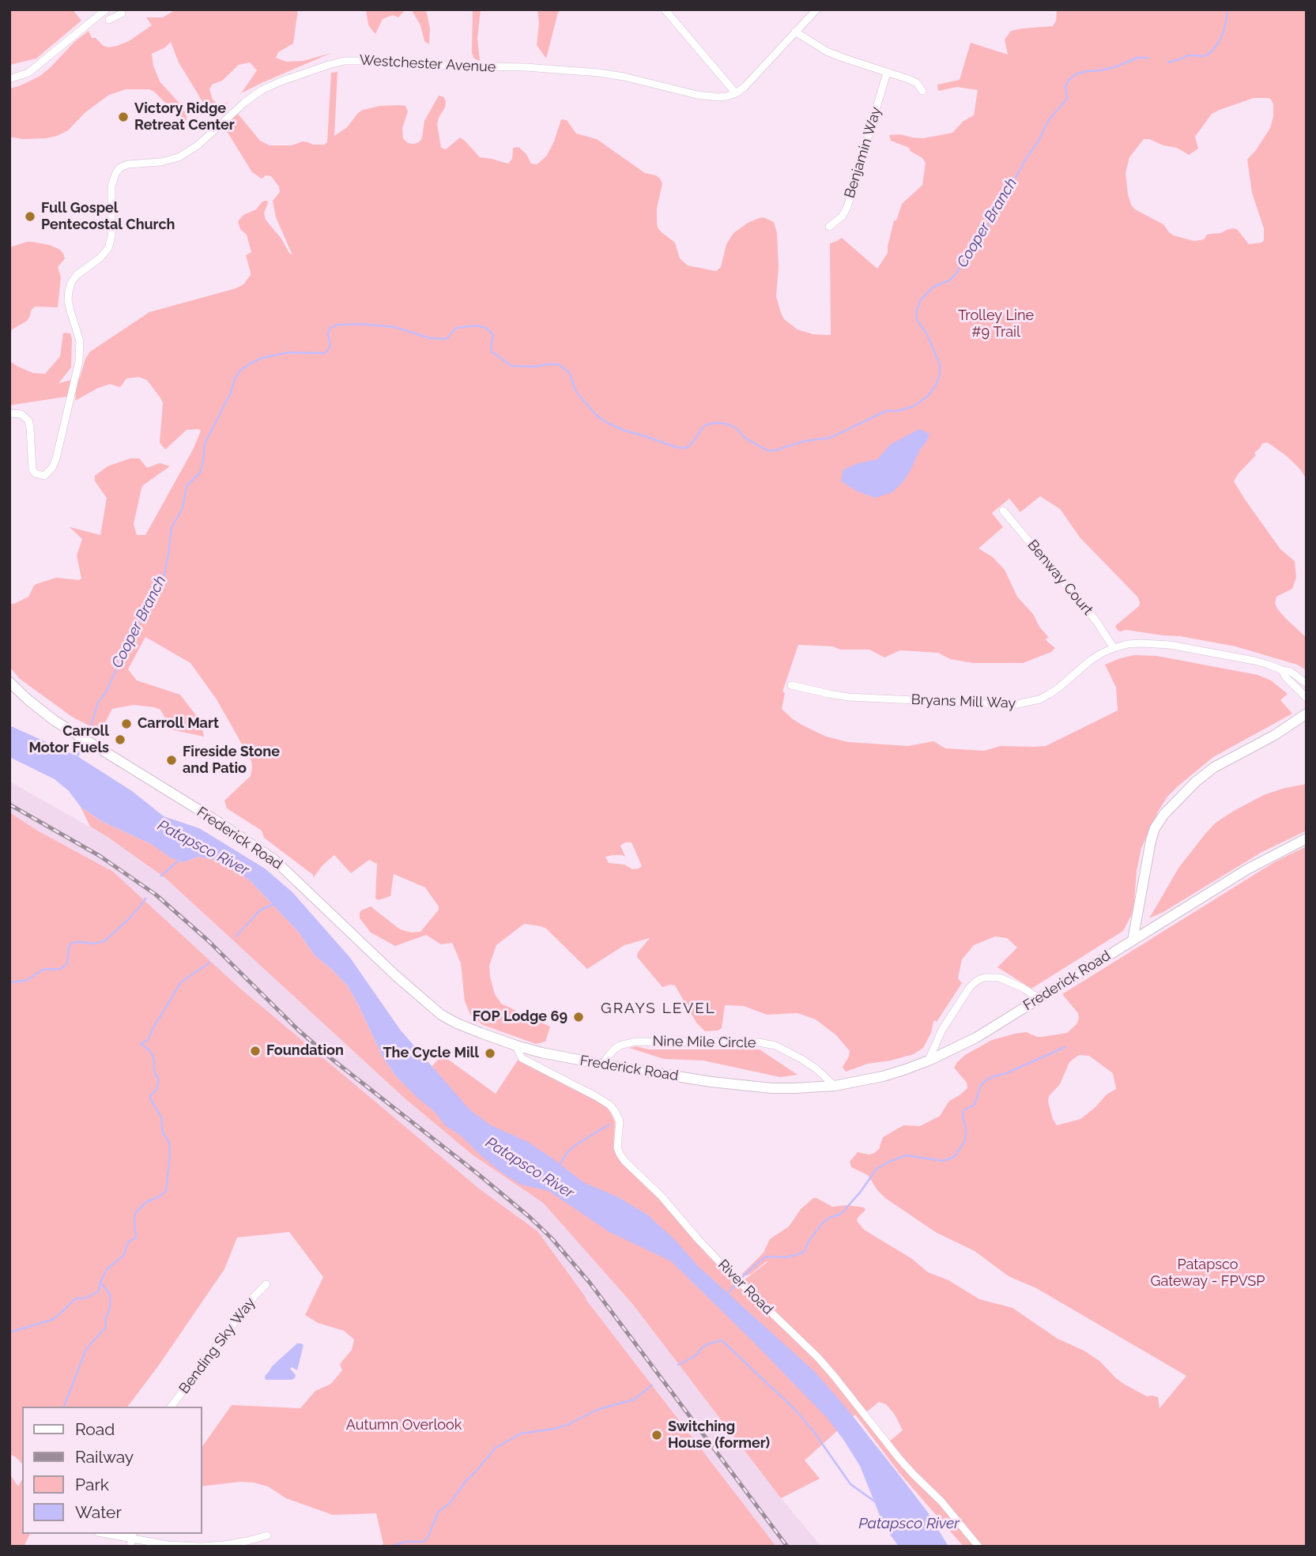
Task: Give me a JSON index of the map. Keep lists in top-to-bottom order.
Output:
{
  "streets": {
    "main road": ["Frederick Road"],
    "street": [
      "Westchester Avenue",
      "Benjamin Way",
      "Benway Court",
      "Bryans Mill Way",
      "Nine Mile Circle",
      "River Road",
      "Bending Sky Way"
    ]
  },
  "crossings": [
    ["Benway Court", "Bryans Mill Way"],
    ["Frederick Road", "Nine Mile Circle"],
    ["Frederick Road", "River Road"]
  ],
  "districts": ["GRAYS LEVEL"],
  "water": ["Cooper Branch", "Patapsco River"],
  "parks": ["Trolley Line #9 Trail", "Patapsco Gateway - FPVSP", "Autumn Overlook"],
  "places": [
    "Victory Ridge Retreat Center",
    "Full Gospel Pentecostal Church",
    "Carroll Mart",
    "Carroll Motor Fuels",
    "Fireside Stone and Patio",
    "FOP Lodge 69",
    "Foundation",
    "The Cycle Mill",
    "Switching House (former)"
  ],
  "legend": [
    "Road",
    "Railway",
    "Park",
    "Water"
  ]
}
